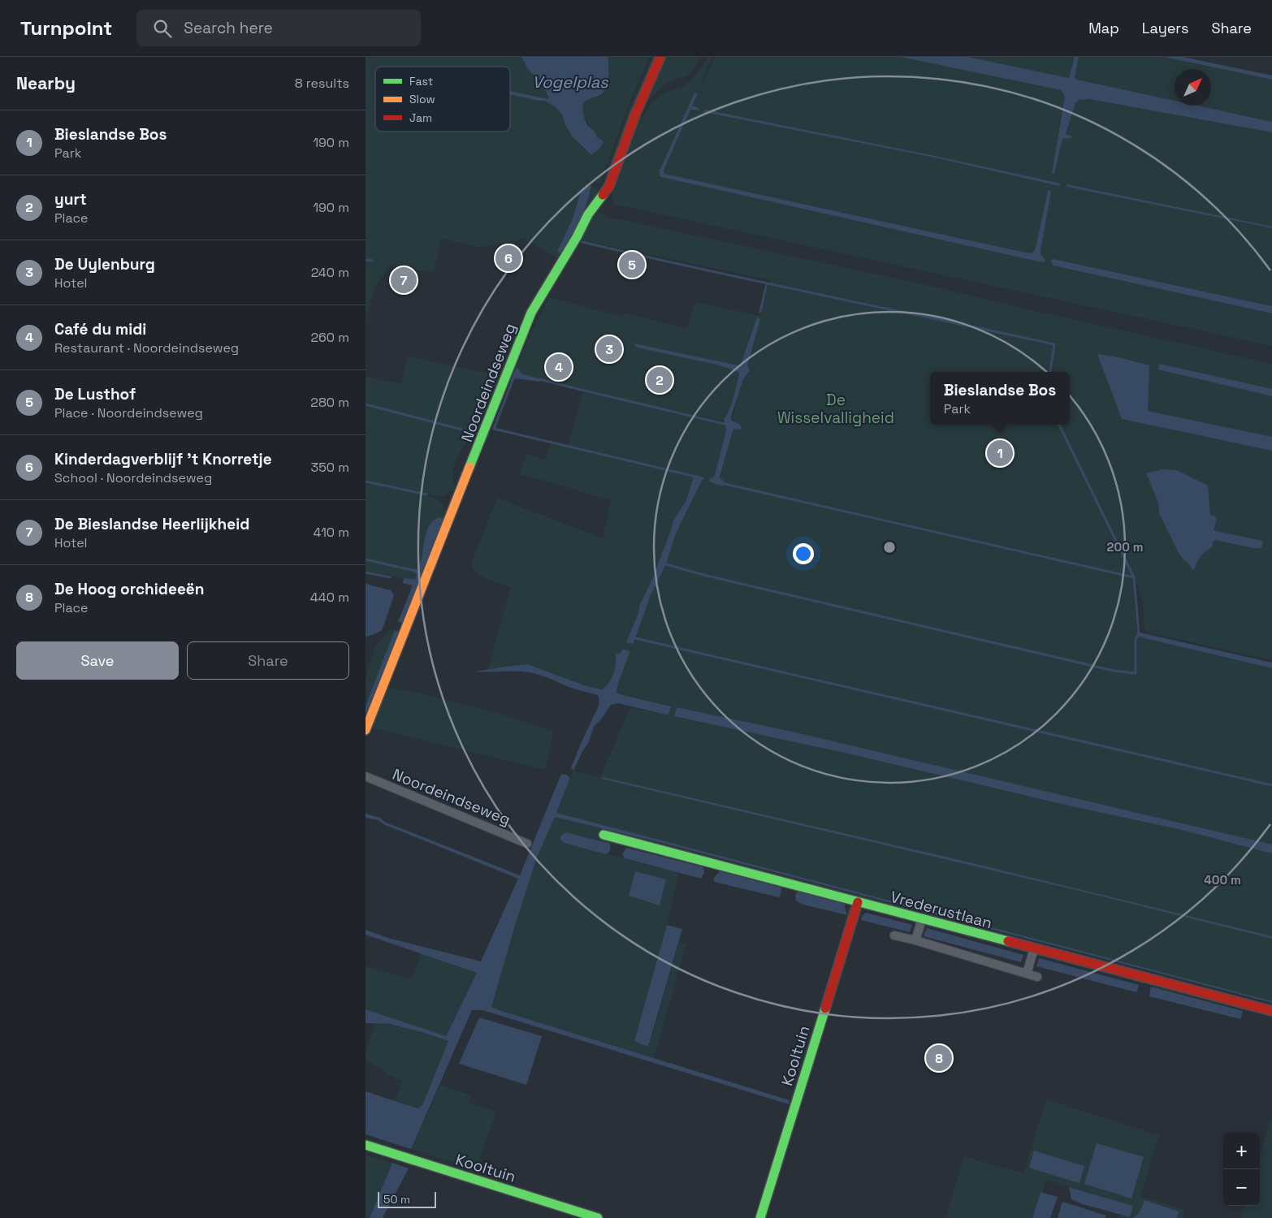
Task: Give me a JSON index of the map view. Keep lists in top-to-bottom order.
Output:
{
  "streets": {
    "street": ["Noordeindseweg", "Vrederustlaan", "Kooltuin"]
  },
  "crossings": [
    ["Vrederustlaan", "Kooltuin"]
  ],
  "water": ["Vogelplas"],
  "parks": ["De Wisselvalligheid"],
  "legend": ["Fast", "Slow", "Jam"],
  "scale_bar": "50 m",
  "north": "top right",
  "page": {
    "header": "Turnpoint",
    "search": "Search here",
    "nav": ["Map", "Layers", "Share"],
    "heading": ["Nearby", "8 results"],
    "list": [
      {
        "mark": "1",
        "name": "Bieslandse Bos",
        "note": "Park",
        "value": "190 m"
      },
      {
        "mark": "2",
        "name": "yurt",
        "note": "Place",
        "value": "190 m"
      },
      {
        "mark": "3",
        "name": "De Uylenburg",
        "note": "Hotel",
        "value": "240 m"
      },
      {
        "mark": "4",
        "name": "Café du midi",
        "note": "Restaurant · Noordeindseweg",
        "value": "260 m"
      },
      {
        "mark": "5",
        "name": "De Lusthof",
        "note": "Place · Noordeindseweg",
        "value": "280 m"
      },
      {
        "mark": "6",
        "name": "Kinderdagverblijf 't Knorretje",
        "note": "School · Noordeindseweg",
        "value": "350 m"
      },
      {
        "mark": "7",
        "name": "De Bieslandse Heerlijkheid",
        "note": "Hotel",
        "value": "410 m"
      },
      {
        "mark": "8",
        "name": "De Hoog orchideeën",
        "note": "Place",
        "value": "440 m"
      }
    ],
    "pins": [
      "6",
      "5",
      "7",
      "3",
      "4",
      "2",
      "1",
      "8"
    ],
    "popup": ["Bieslandse Bos", "Park"],
    "buttons": ["Save", "Share"],
    "map_buttons": ["+", "−"],
    "scale": "50 m"
  },
  "rings": ["200 m", "400 m"]
}
